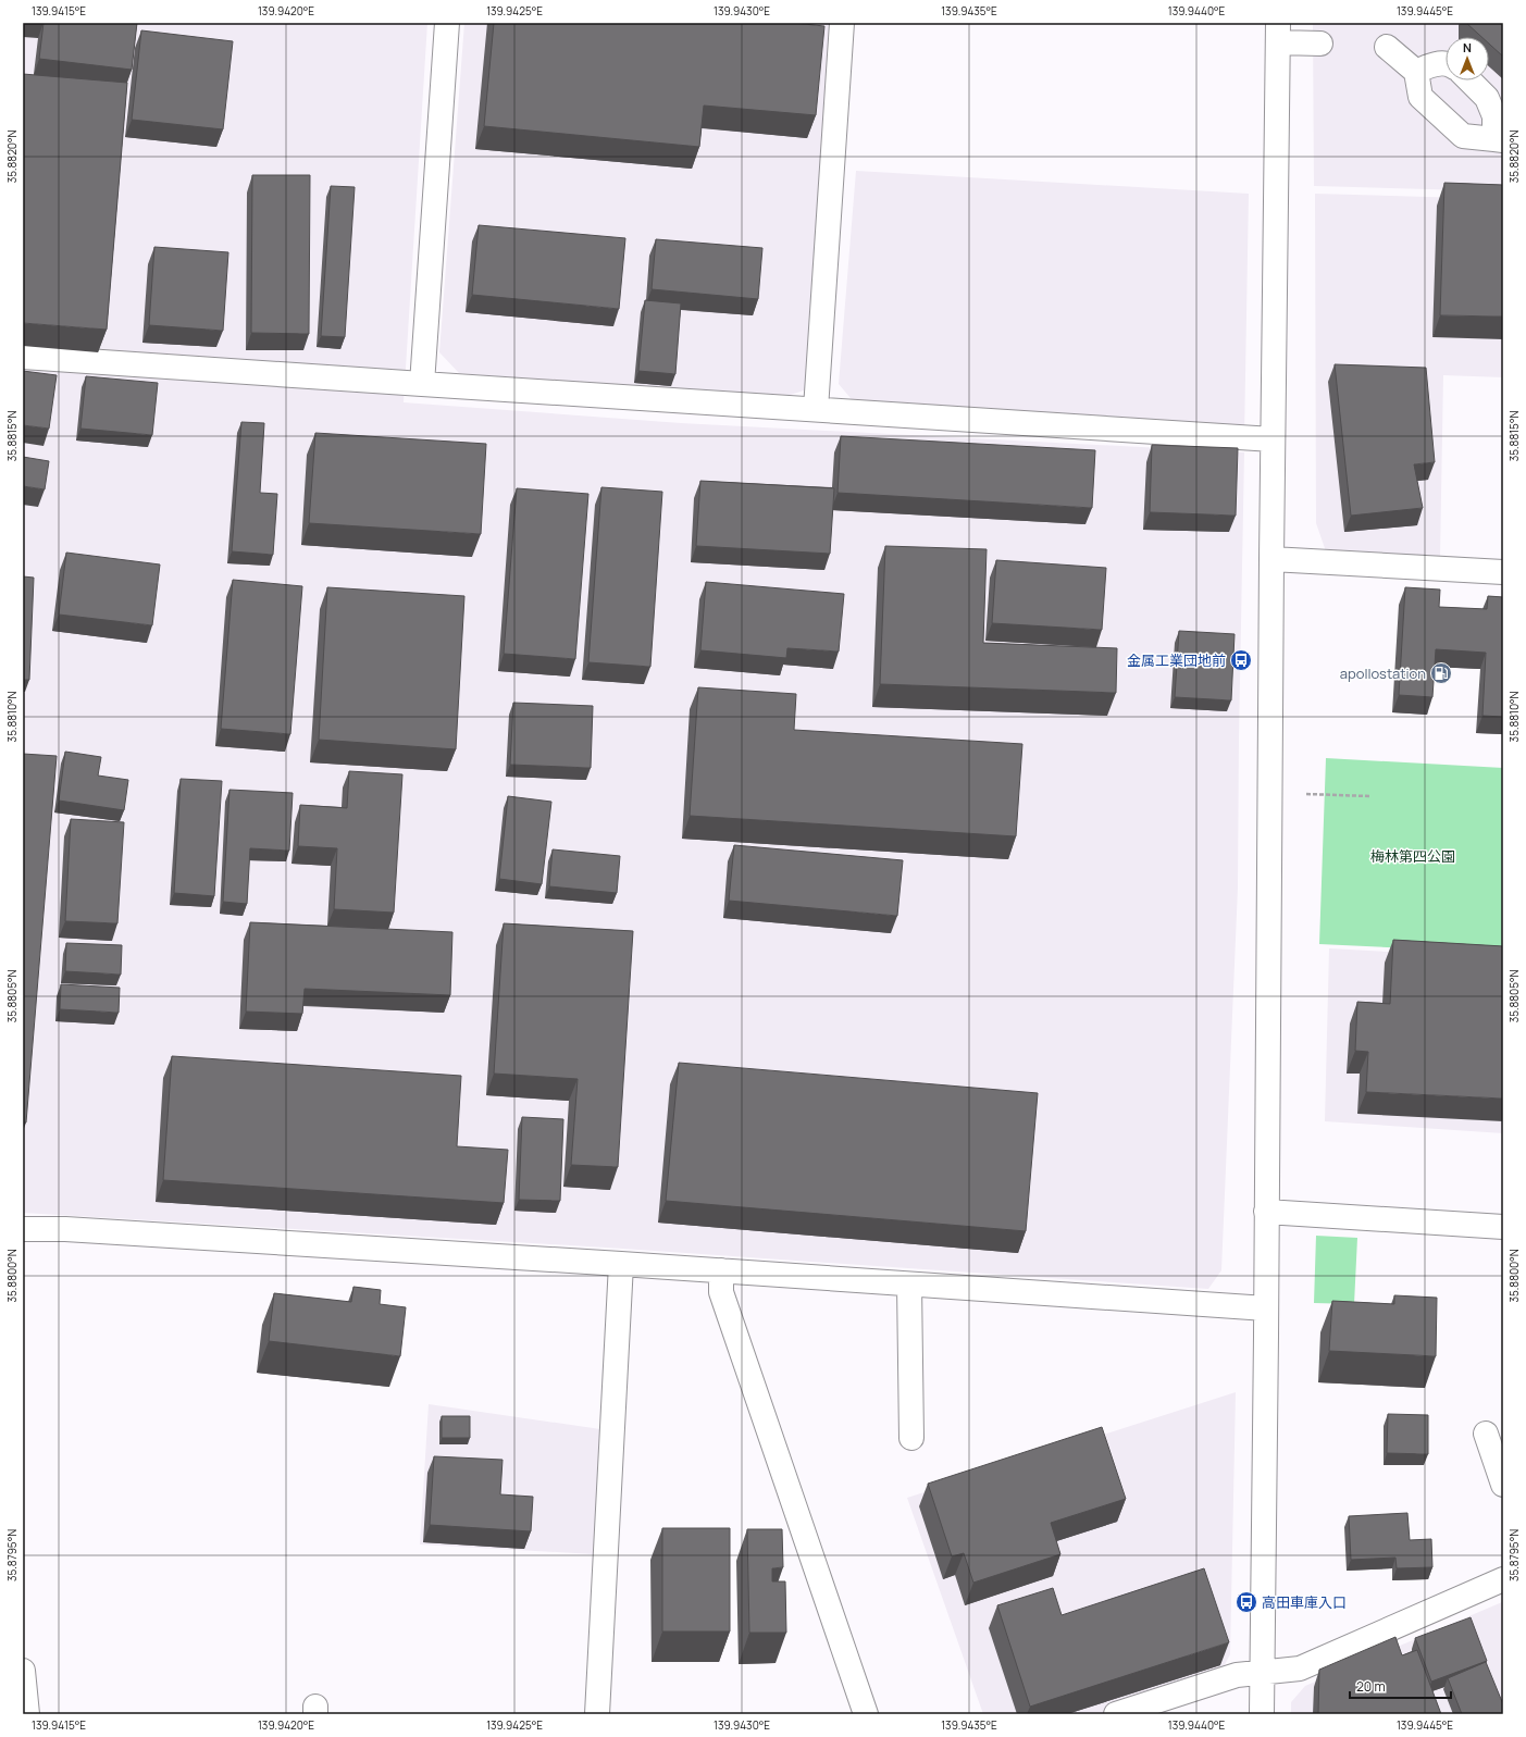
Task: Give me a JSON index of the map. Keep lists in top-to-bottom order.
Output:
{
  "parks": ["梅林第四公園"],
  "places": {
    "bus stop": ["金属工業団地前", "高田車庫入口"],
    "fuel station": ["apollostation"]
  },
  "scale_bar": "20 m",
  "north": "top",
  "coordinates": [
    "139.9415°E",
    "139.9420°E",
    "139.9425°E",
    "139.9430°E",
    "139.9435°E",
    "139.9440°E",
    "139.9445°E",
    "35.8820°N",
    "35.8815°N",
    "35.8810°N",
    "35.8805°N",
    "35.8800°N",
    "35.8795°N"
  ]
}
